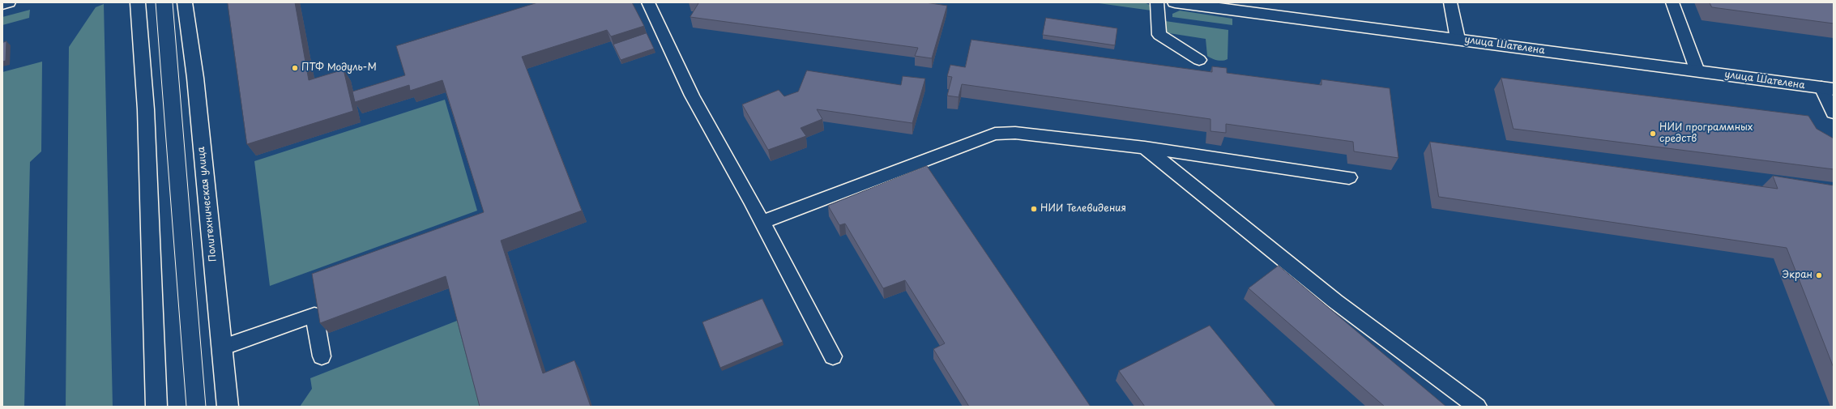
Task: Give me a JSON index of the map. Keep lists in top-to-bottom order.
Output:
{
  "streets": {
    "main road": ["улица Шателена", "Политехническая улица"]
  },
  "places": [
    "ПТФ Модуль-М",
    "НИИ программных средств",
    "НИИ Телевидения",
    "Экран"
  ]
}
